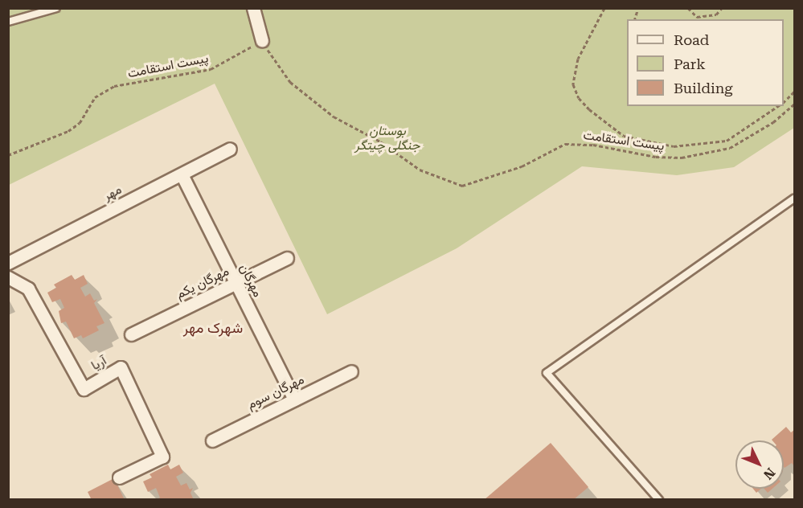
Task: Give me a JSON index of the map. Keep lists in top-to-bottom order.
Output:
{
  "streets": {
    "street": [
      "مهر",
      "مهرگان",
      "مهرگان یکم",
      "آریا",
      "مهرگان سوم"
    ],
    "path": ["پیست استقامت"]
  },
  "crossings": [
    ["مهر", "مهرگان"],
    ["مهرگان", "مهرگان یکم"],
    ["مهرگان", "مهرگان سوم"]
  ],
  "districts": ["شهرک مهر"],
  "parks": ["بوستان جنگلی چیتگر"],
  "legend": ["Road", "Park", "Building"],
  "north": "bottom right"
}
